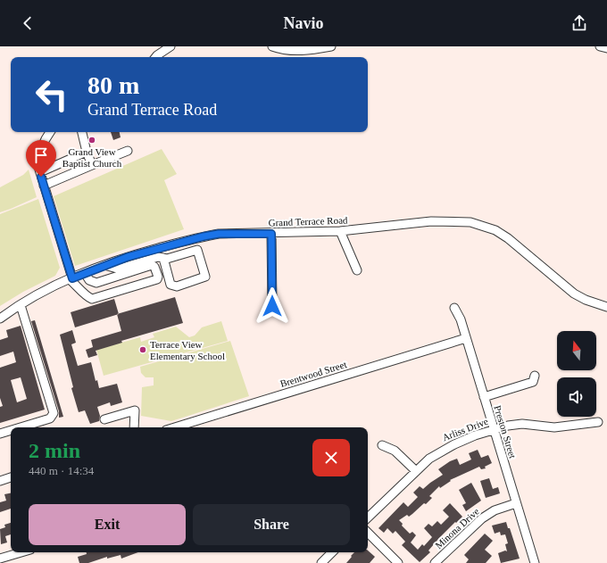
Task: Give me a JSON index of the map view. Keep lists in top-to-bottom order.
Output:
{
  "streets": {
    "street": [
      "Grand Terrace Road",
      "Brentwood Street",
      "Arliss Drive",
      "Preston Street",
      "Minona Drive"
    ]
  },
  "crossings": [
    ["Brentwood Street", "Preston Street"],
    ["Arliss Drive", "Preston Street"],
    ["Preston Street", "Minona Drive"]
  ],
  "places": ["Grand View Baptist Church", "Terrace View Elementary School"],
  "north": "top",
  "page": {
    "header": "Navio",
    "turn": ["80 m", "Grand Terrace Road"],
    "heading": ["2 min", "440 m · 14:34"],
    "buttons": ["Exit", "Share"]
  }
}
